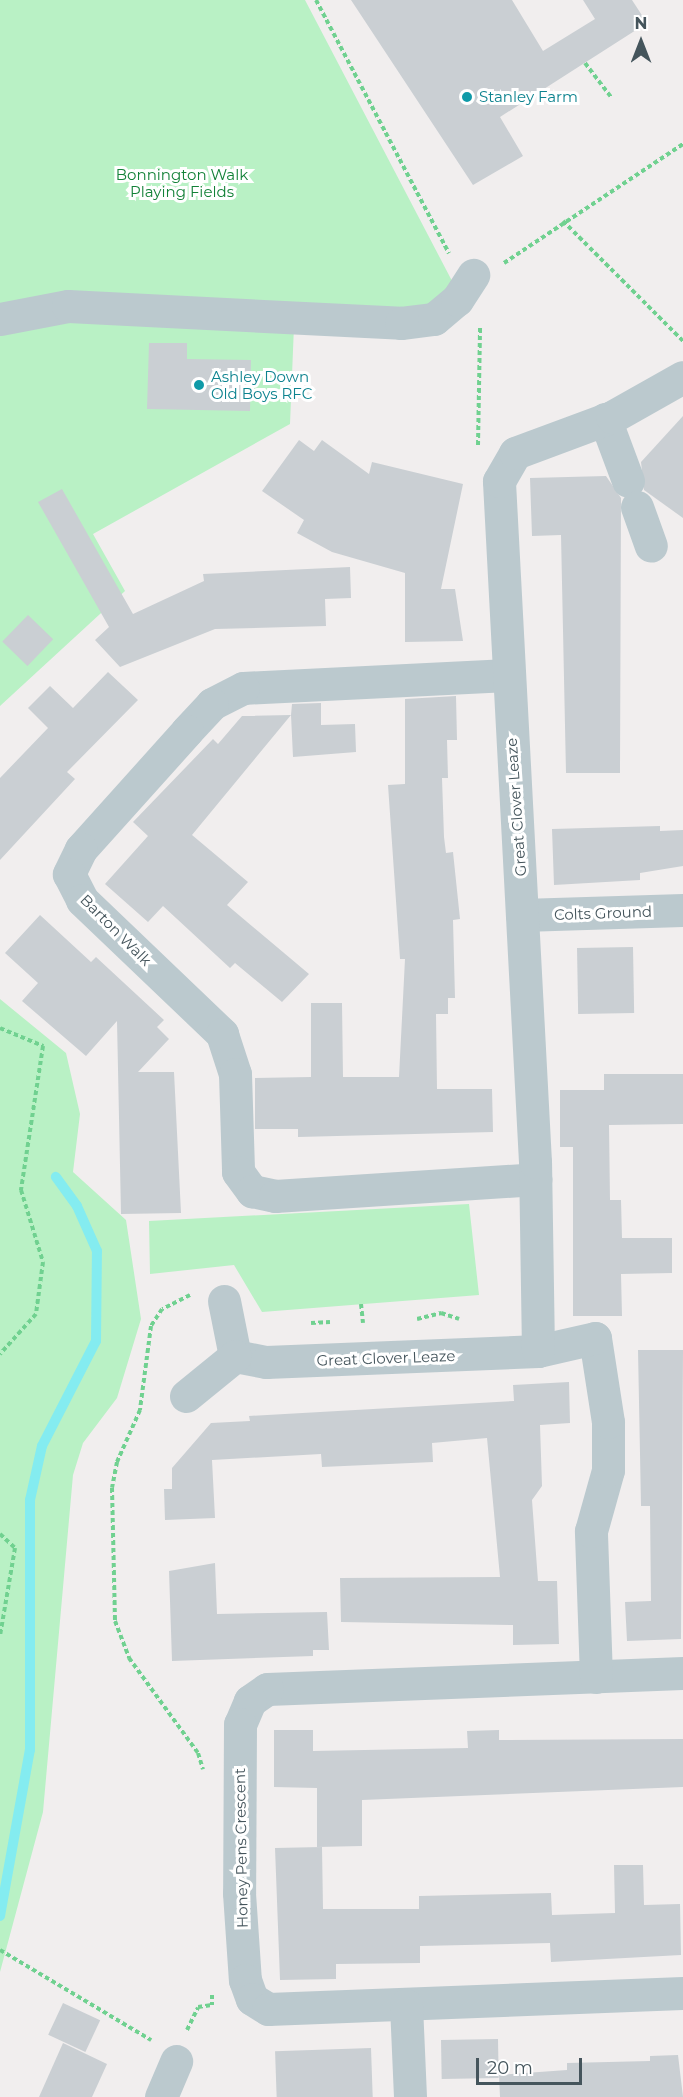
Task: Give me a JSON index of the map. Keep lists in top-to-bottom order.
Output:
{
  "streets": {
    "street": [
      "Great Clover Leaze",
      "Colts Ground",
      "Barton Walk",
      "Honey Pens Crescent"
    ]
  },
  "crossings": [
    ["Great Clover Leaze", "Colts Ground"],
    ["Great Clover Leaze", "Barton Walk"],
    ["Great Clover Leaze", "Honey Pens Crescent"]
  ],
  "parks": ["Bonnington Walk Playing Fields"],
  "places": ["Stanley Farm", "Ashley Down Old Boys RFC"],
  "scale_bar": "20 m",
  "north": "top"
}
